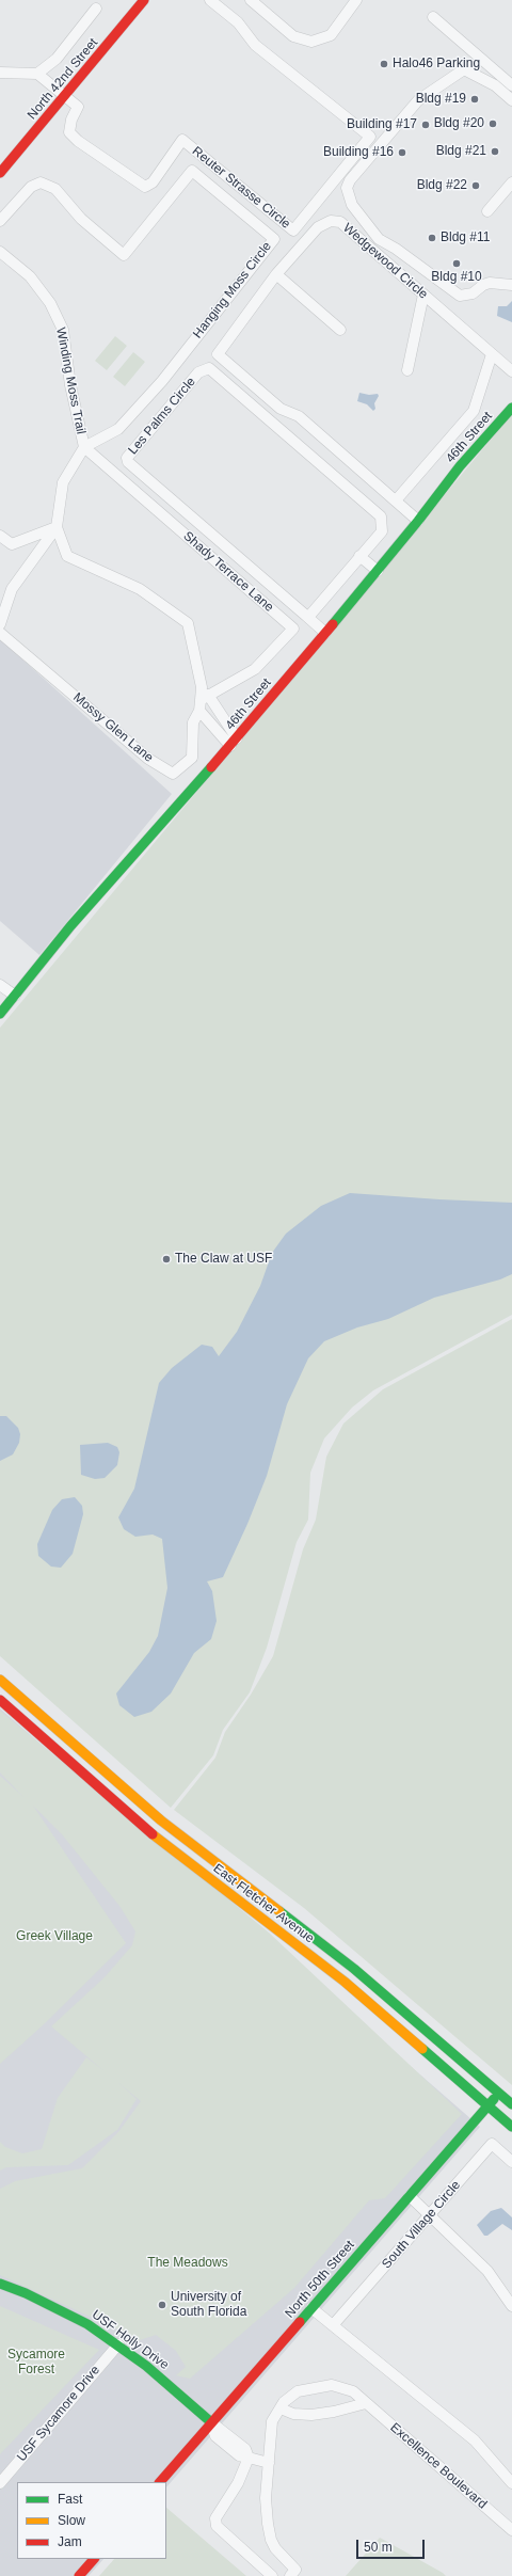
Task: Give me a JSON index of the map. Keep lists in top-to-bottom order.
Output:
{
  "streets": {
    "street": [
      "North 42nd Street",
      "Reuter Strasse Circle",
      "Wedgewood Circle",
      "Hanging Moss Circle",
      "Winding Moss Trail",
      "Les Palms Circle",
      "46th Street",
      "Shady Terrace Lane",
      "Mossy Glen Lane",
      "East Fletcher Avenue",
      "South Village Circle",
      "North 50th Street",
      "USF Holly Drive",
      "USF Sycamore Drive",
      "Excellence Boulevard"
    ]
  },
  "crossings": [
    ["North 42nd Street", "Reuter Strasse Circle"],
    ["Wedgewood Circle", "Les Palms Circle"],
    ["Hanging Moss Circle", "Winding Moss Trail"],
    ["Hanging Moss Circle", "Shady Terrace Lane"],
    ["Winding Moss Trail", "Shady Terrace Lane"],
    ["Winding Moss Trail", "Mossy Glen Lane"],
    ["Les Palms Circle", "46th Street"],
    ["Shady Terrace Lane", "Mossy Glen Lane"],
    ["East Fletcher Avenue", "North 50th Street"],
    ["North 50th Street", "USF Holly Drive"],
    ["USF Holly Drive", "USF Sycamore Drive"]
  ],
  "parks": ["Greek Village", "The Meadows", "Sycamore Forest"],
  "places": [
    "Halo46 Parking",
    "Bldg #19",
    "Bldg #20",
    "Building #17",
    "Bldg #21",
    "Building #16",
    "Bldg #22",
    "Bldg #11",
    "Bldg #10",
    "The Claw at USF",
    "University of South Florida"
  ],
  "legend": ["Fast", "Slow", "Jam"],
  "scale_bar": "50 m"
}
